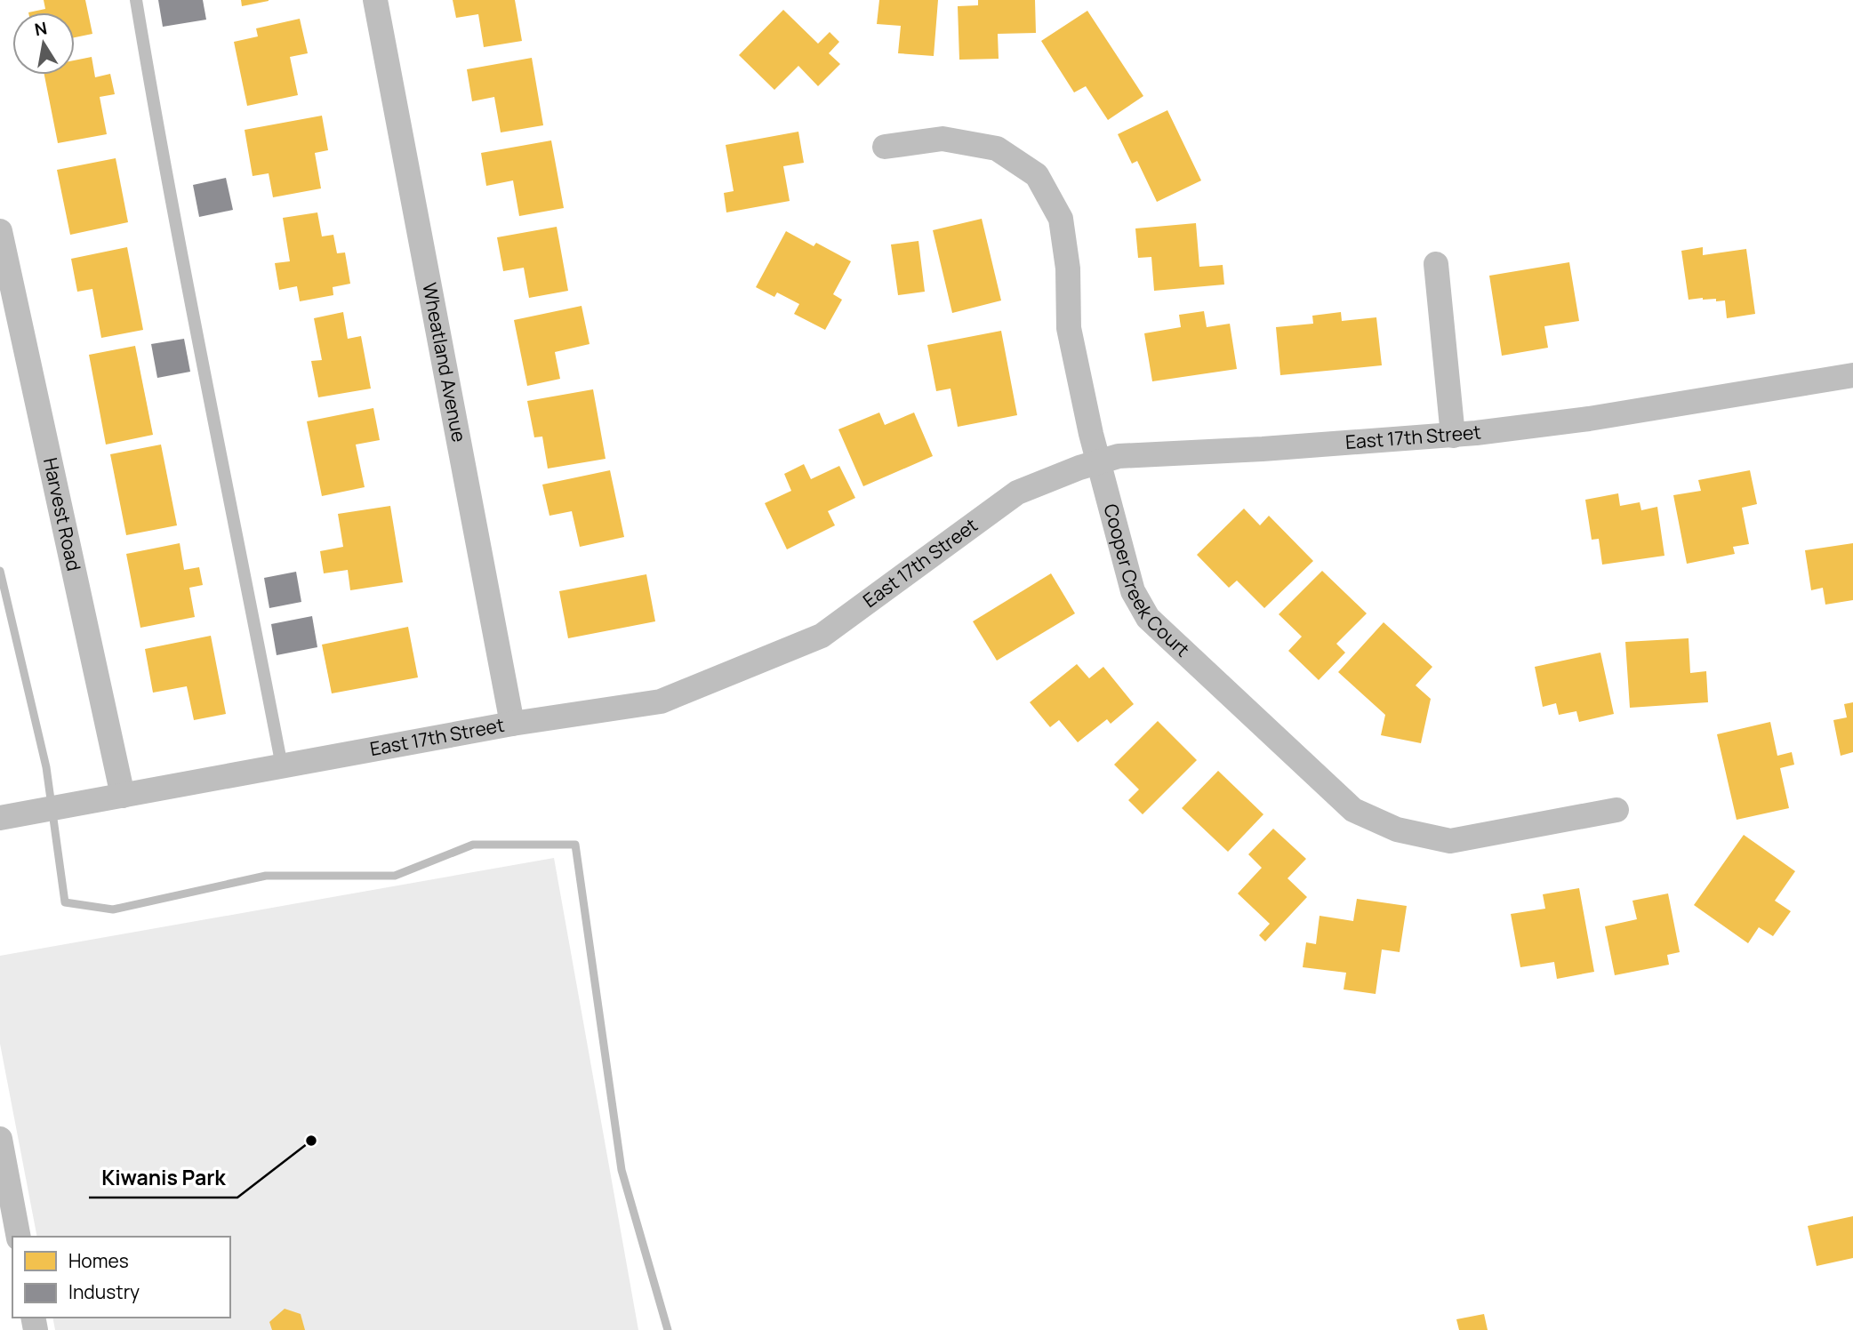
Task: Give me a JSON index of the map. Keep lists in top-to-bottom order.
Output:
{
  "streets": {
    "street": [
      "Wheatland Avenue",
      "East 17th Street",
      "Harvest Road",
      "Cooper Creek Court"
    ]
  },
  "crossings": [
    ["Wheatland Avenue", "East 17th Street"],
    ["East 17th Street", "Harvest Road"],
    ["East 17th Street", "Cooper Creek Court"]
  ],
  "places": ["Kiwanis Park"],
  "legend": ["Homes", "Industry"],
  "north": "top"
}
